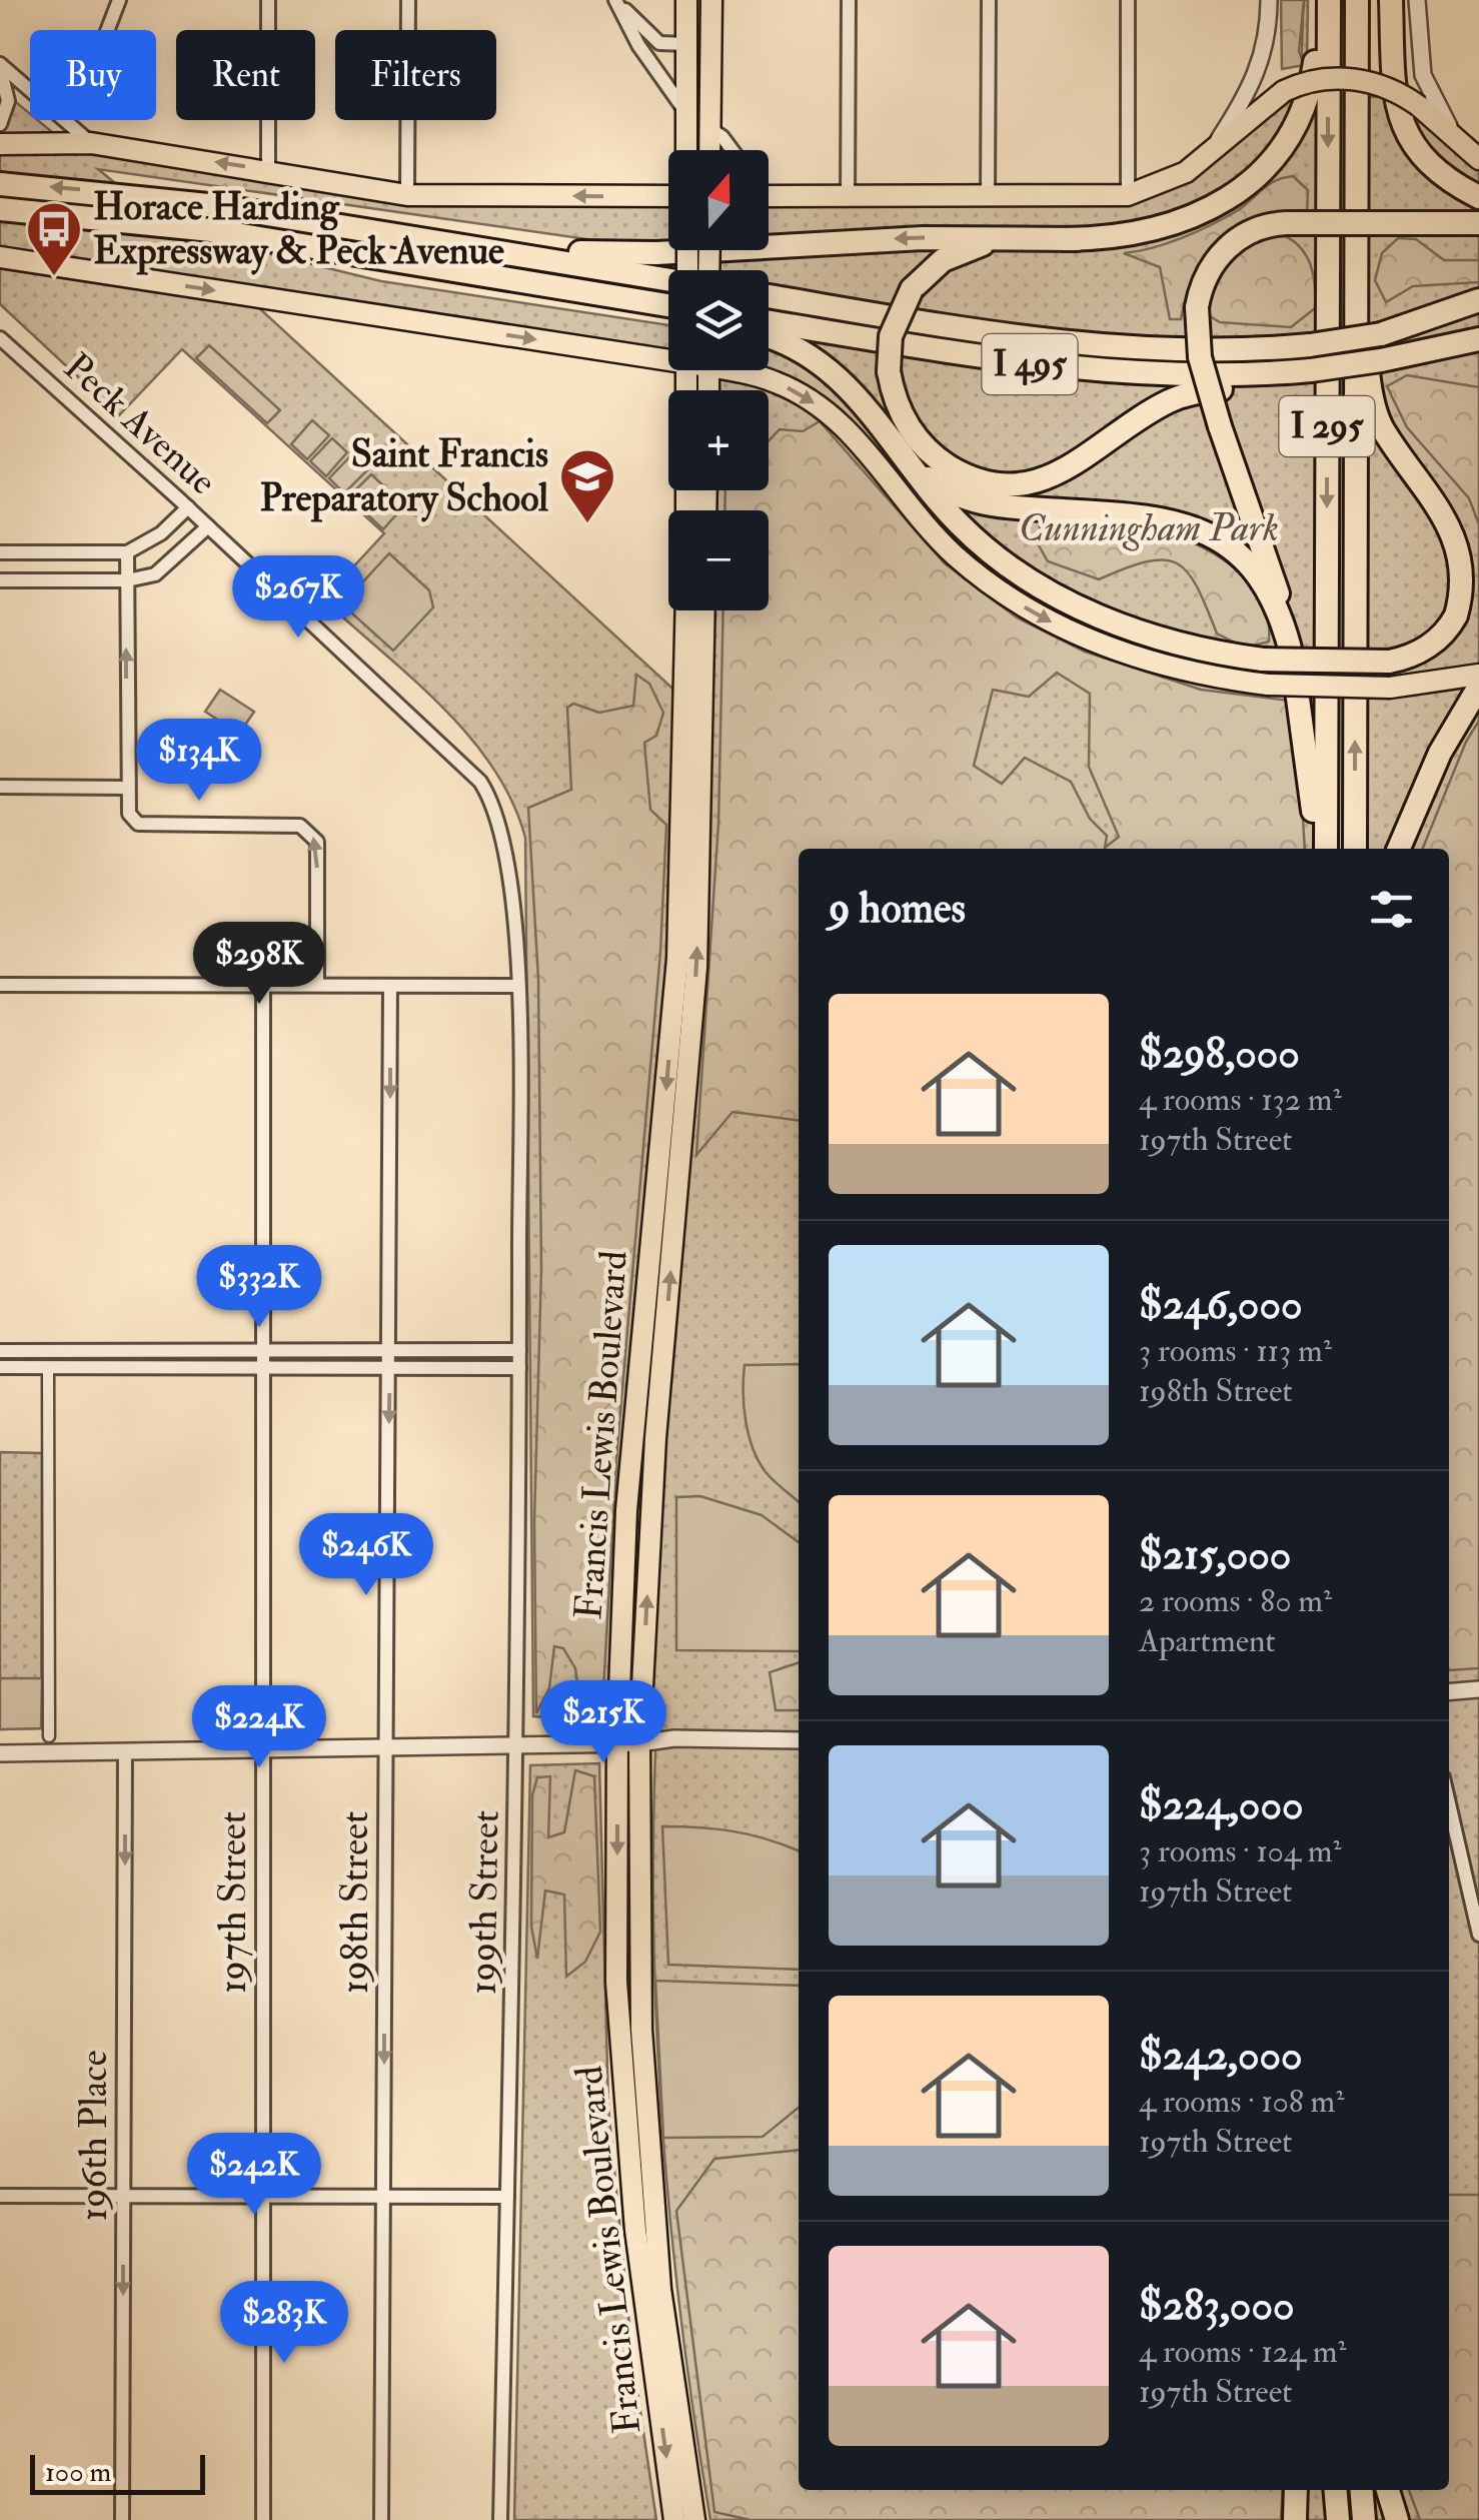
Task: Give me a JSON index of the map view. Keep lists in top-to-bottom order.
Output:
{
  "streets": {
    "highway": ["I 495", "I 295"],
    "main road": ["Francis Lewis Boulevard"],
    "street": [
      "Peck Avenue",
      "197th Street",
      "198th Street",
      "199th Street",
      "196th Place"
    ]
  },
  "crossings": [
    ["Peck Avenue", "199th Street"]
  ],
  "one_way": ["198th Street", "196th Place"],
  "parks": ["Cunningham Park"],
  "places": {
    "bus stop": ["Horace Harding Expressway & Peck Avenue"],
    "school or university": ["Saint Francis Preparatory School"]
  },
  "scale_bar": "100 m",
  "north": "top",
  "page": {
    "chip": ["Buy", "Rent", "Filters"],
    "map_buttons": ["+", "−"],
    "price": [
      "$267K",
      "$134K",
      "$298K",
      "$332K",
      "$246K",
      "$215K",
      "$224K",
      "$242K",
      "$283K"
    ],
    "heading": "9 homes",
    "list": [
      {
        "name": "$298,000",
        "note": "4 rooms · 132 m² · 197th Street"
      },
      {
        "name": "$246,000",
        "note": "3 rooms · 113 m² · 198th Street"
      },
      {
        "name": "$215,000",
        "note": "2 rooms · 80 m² · Apartment"
      },
      {
        "name": "$224,000",
        "note": "3 rooms · 104 m² · 197th Street"
      },
      {
        "name": "$242,000",
        "note": "4 rooms · 108 m² · 197th Street"
      },
      {
        "name": "$283,000",
        "note": "4 rooms · 124 m² · 197th Street"
      }
    ],
    "scale": "100 m"
  }
}
